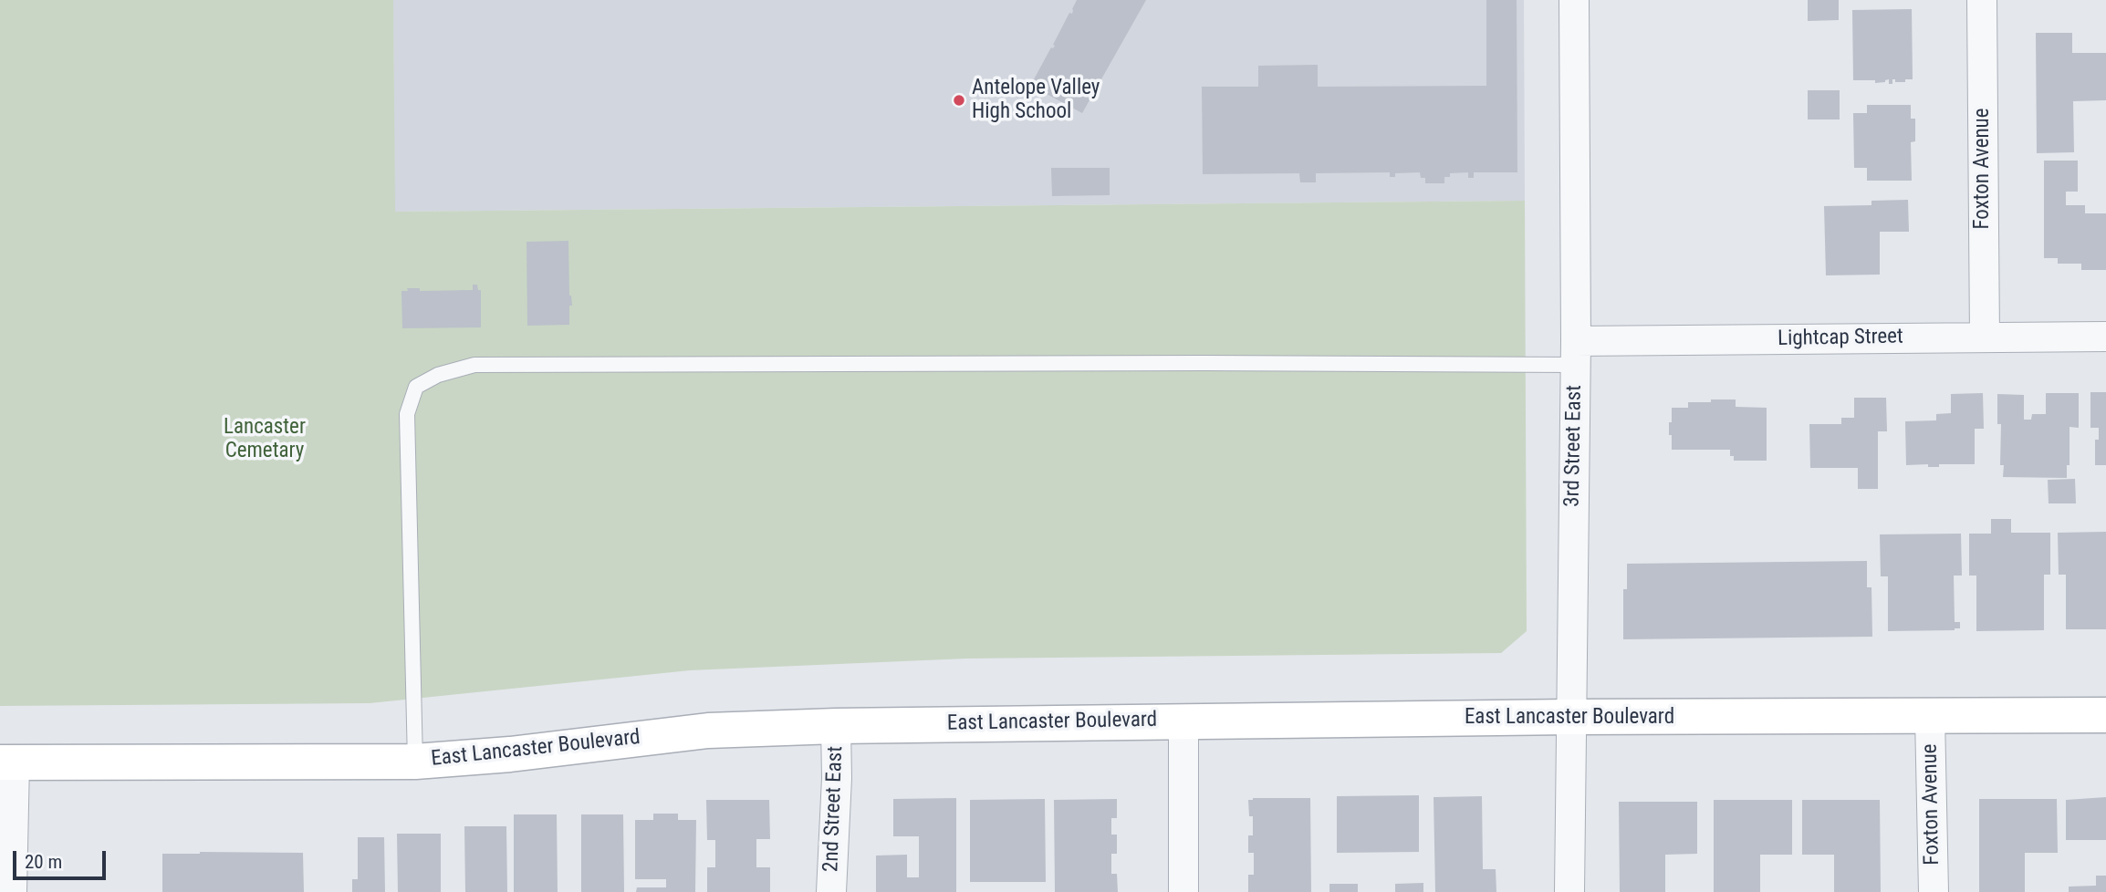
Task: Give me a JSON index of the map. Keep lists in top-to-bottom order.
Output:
{
  "streets": {
    "main road": ["East Lancaster Boulevard"],
    "street": [
      "Foxton Avenue",
      "Lightcap Street",
      "3rd Street East",
      "2nd Street East"
    ]
  },
  "crossings": [
    ["Foxton Avenue", "Lightcap Street"],
    ["Foxton Avenue", "East Lancaster Boulevard"],
    ["Lightcap Street", "3rd Street East"],
    ["3rd Street East", "East Lancaster Boulevard"],
    ["East Lancaster Boulevard", "2nd Street East"]
  ],
  "parks": ["Lancaster Cemetary"],
  "places": ["Antelope Valley High School"],
  "scale_bar": "20 m"
}
